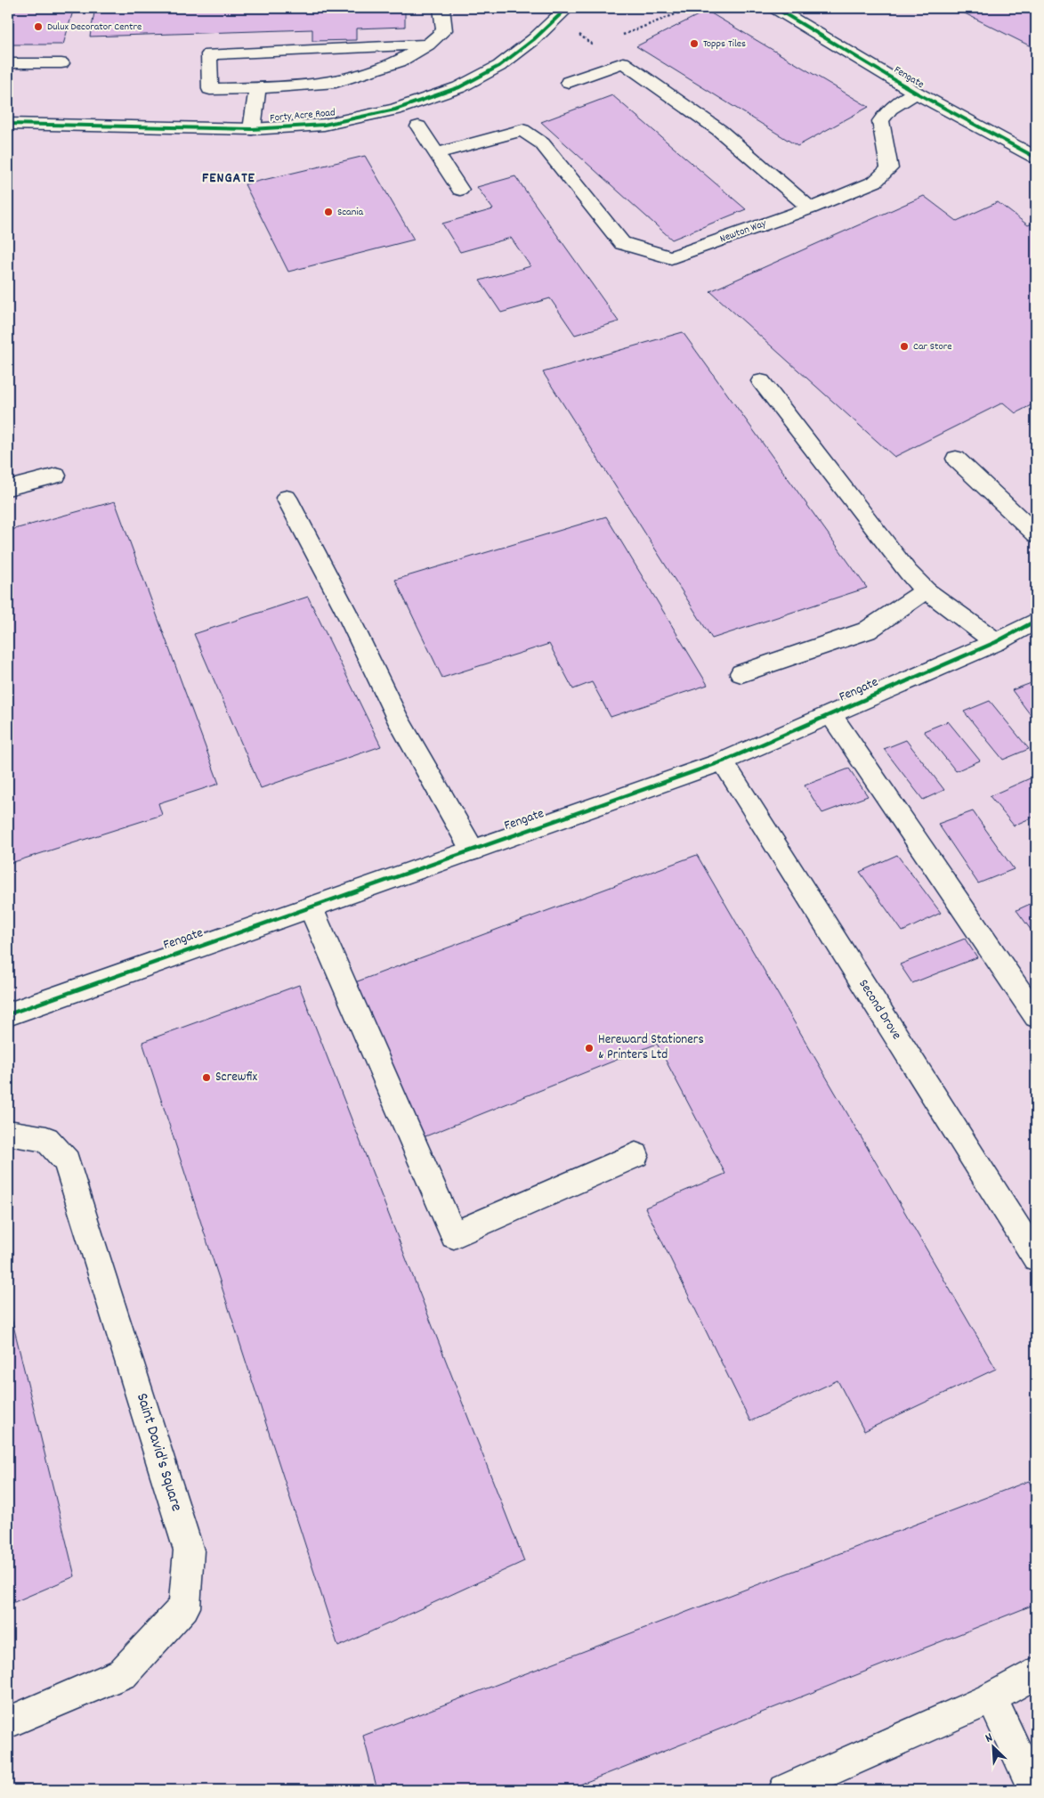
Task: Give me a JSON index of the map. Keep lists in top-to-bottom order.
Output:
{
  "streets": {
    "street": [
      "Fengate",
      "Forty Acre Road",
      "Newton Way",
      "Second Drove",
      "Saint David's Square"
    ]
  },
  "crossings": [
    ["Fengate", "Newton Way"],
    ["Fengate", "Second Drove"]
  ],
  "districts": ["FENGATE"],
  "places": [
    "Dulux Decorator Centre",
    "Topps Tiles",
    "Scania",
    "Car Store",
    "Hereward Stationers & Printers Ltd",
    "Screwfix"
  ],
  "north": "top left"
}
